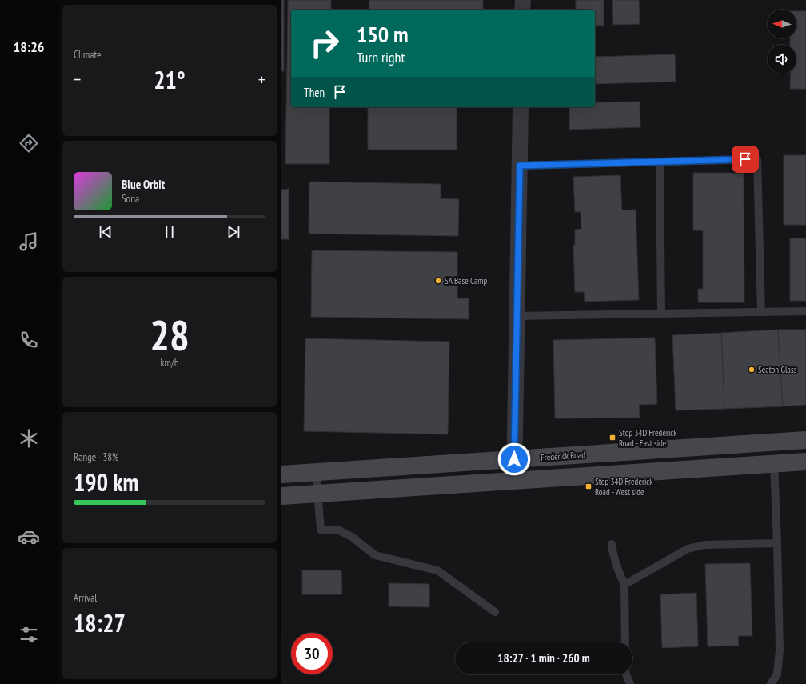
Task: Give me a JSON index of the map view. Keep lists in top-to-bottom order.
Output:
{
  "streets": {
    "main road": ["Frederick Road"]
  },
  "places": {
    "other": ["SA Base Camp", "Seaton Glass"],
    "transit": ["Stop 34D Frederick Road - East side", "Stop 34D Frederick Road - West side"]
  },
  "north": "left",
  "page": {
    "tabs": "18:26",
    "tile": [
      "Climate",
      ["28", "km/h"],
      ["Range · 38%", "190 km"],
      ["Arrival", "18:27"]
    ],
    "turn": ["150 m", "Turn right"],
    "heat": ["−", "21°", "+"],
    "then": "Then",
    "song": ["Blue Orbit", "Sona"],
    "limit": "30",
    "trip": "18:27 · 1 min · 260 m"
  }
}
